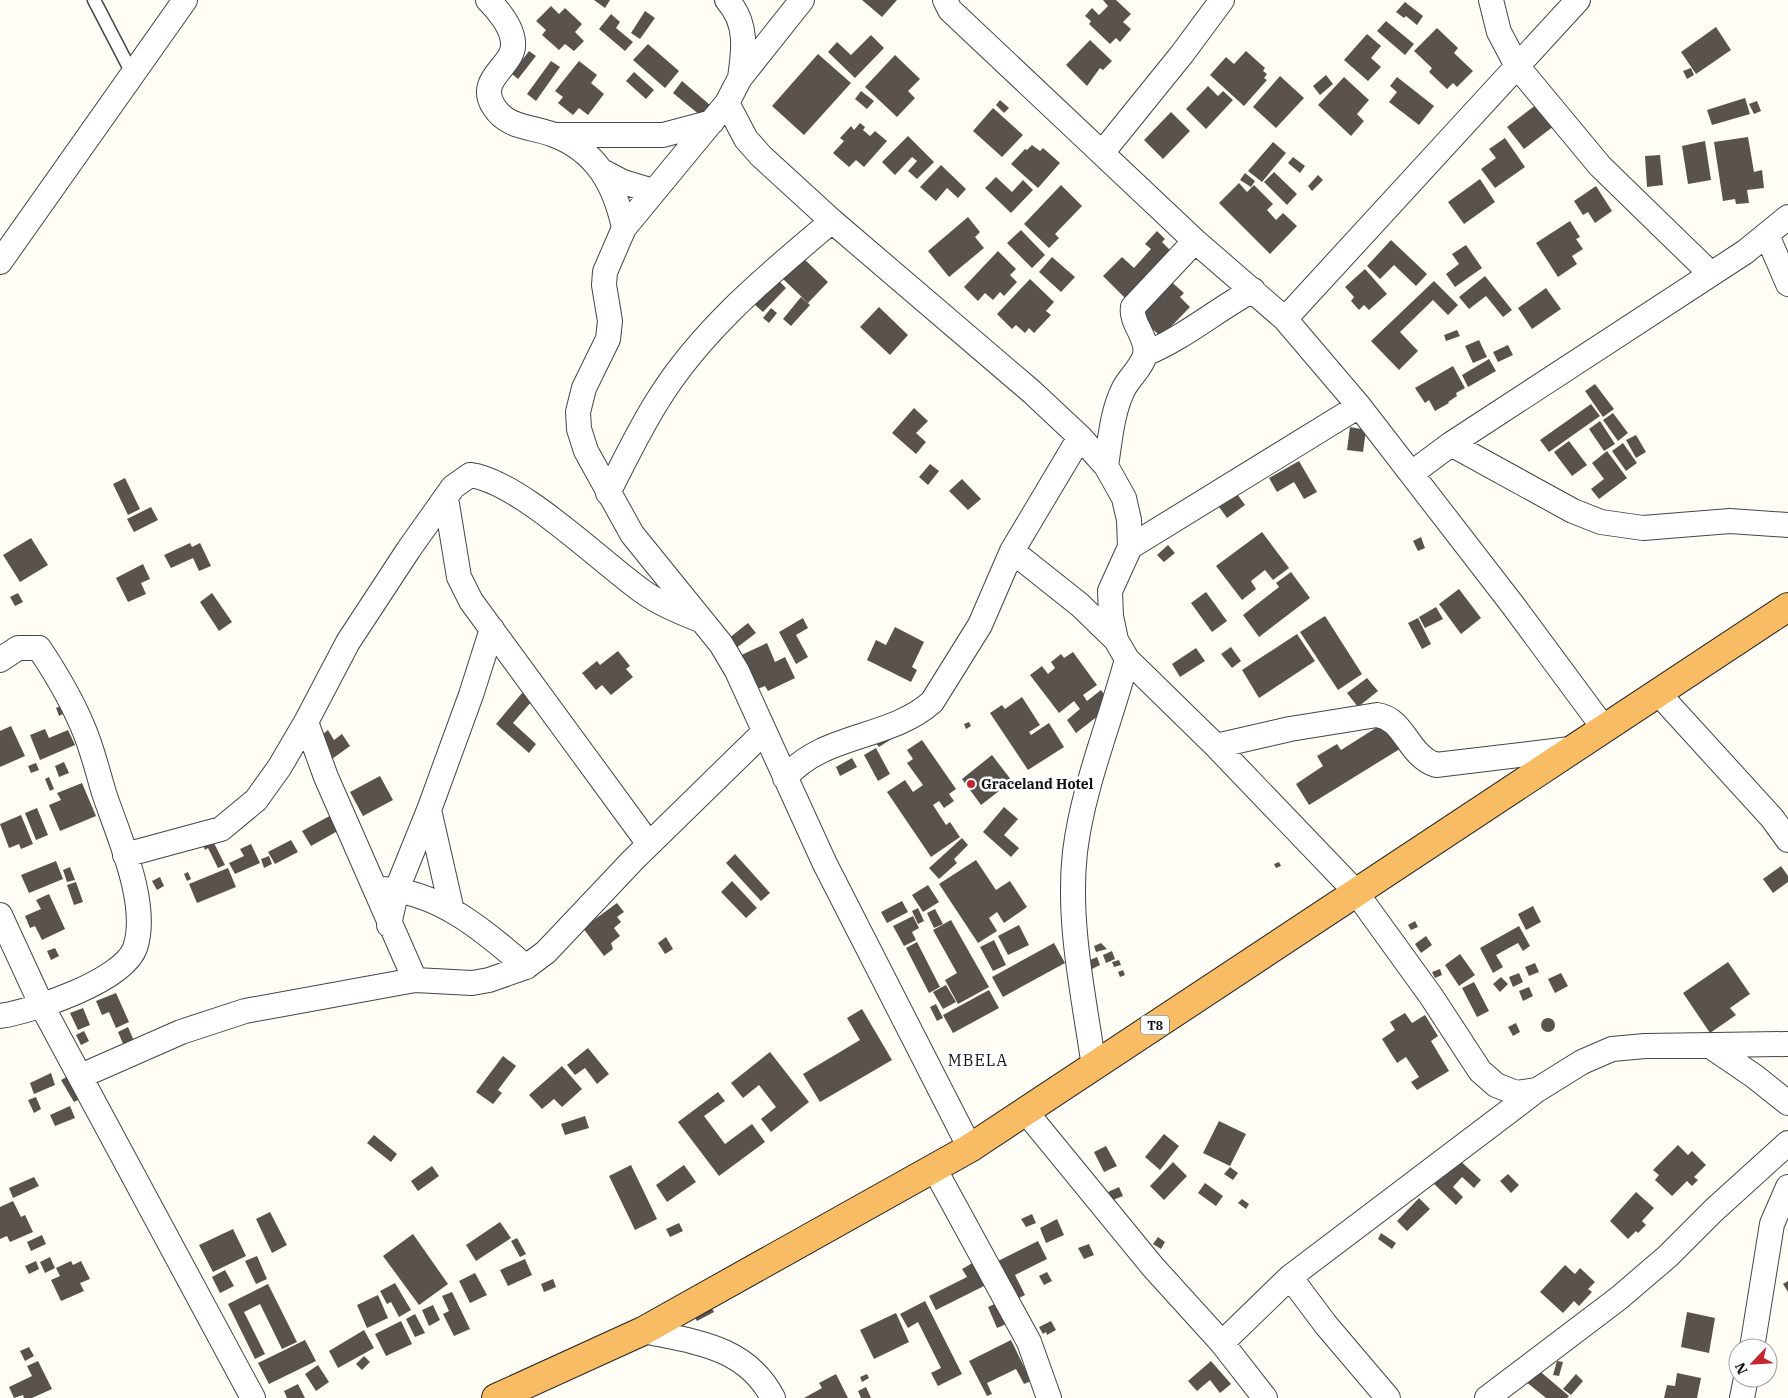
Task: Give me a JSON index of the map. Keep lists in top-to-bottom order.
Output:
{
  "streets": {
    "highway": ["T8"]
  },
  "districts": ["MBELA"],
  "places": ["Graceland Hotel"],
  "north": "bottom left"
}
